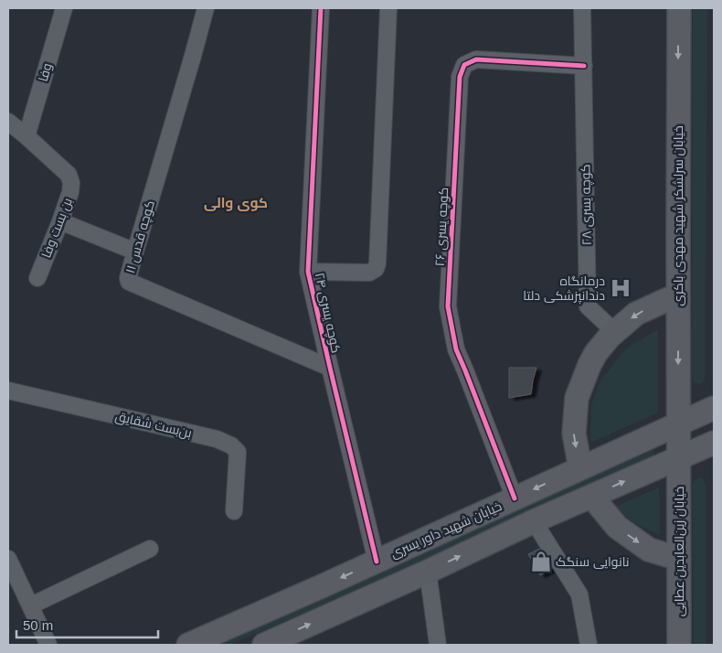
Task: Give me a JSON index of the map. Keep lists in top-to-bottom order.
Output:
{
  "streets": {
    "main road": ["خیابان سرلشکر شهید مهدی باکری", "خیابان شهید داور یسری", "خیابان زین‌العابدین عطایی"],
    "street": [
      "وفا",
      "کوچه یسری ۲۸",
      "کوچه یسری ۲۶",
      "بن بست وفا",
      "کوچه قدس ۱۱",
      "کوچه یسری ۲۴",
      "بن‌بست شقایق"
    ]
  },
  "crossings": [
    ["وفا", "بن بست وفا"],
    ["کوچه یسری ۲۸", "کوچه یسری ۲۶"],
    ["خیابان سرلشکر شهید مهدی باکری", "خیابان شهید داور یسری"],
    ["خیابان سرلشکر شهید مهدی باکری", "خیابان زین‌العابدین عطایی"],
    ["کوچه یسری ۲۶", "خیابان شهید داور یسری"],
    ["کوچه قدس ۱۱", "کوچه یسری ۲۴"],
    ["کوچه یسری ۲۴", "خیابان شهید داور یسری"]
  ],
  "one_way": ["خیابان سرلشکر شهید مهدی باکری"],
  "districts": ["کوی والی"],
  "places": {
    "hospital": ["درمانگاه دندانپزشکی دلتا"],
    "shop": ["نانوایی سنگک"]
  },
  "scale_bar": "50 m"
}
